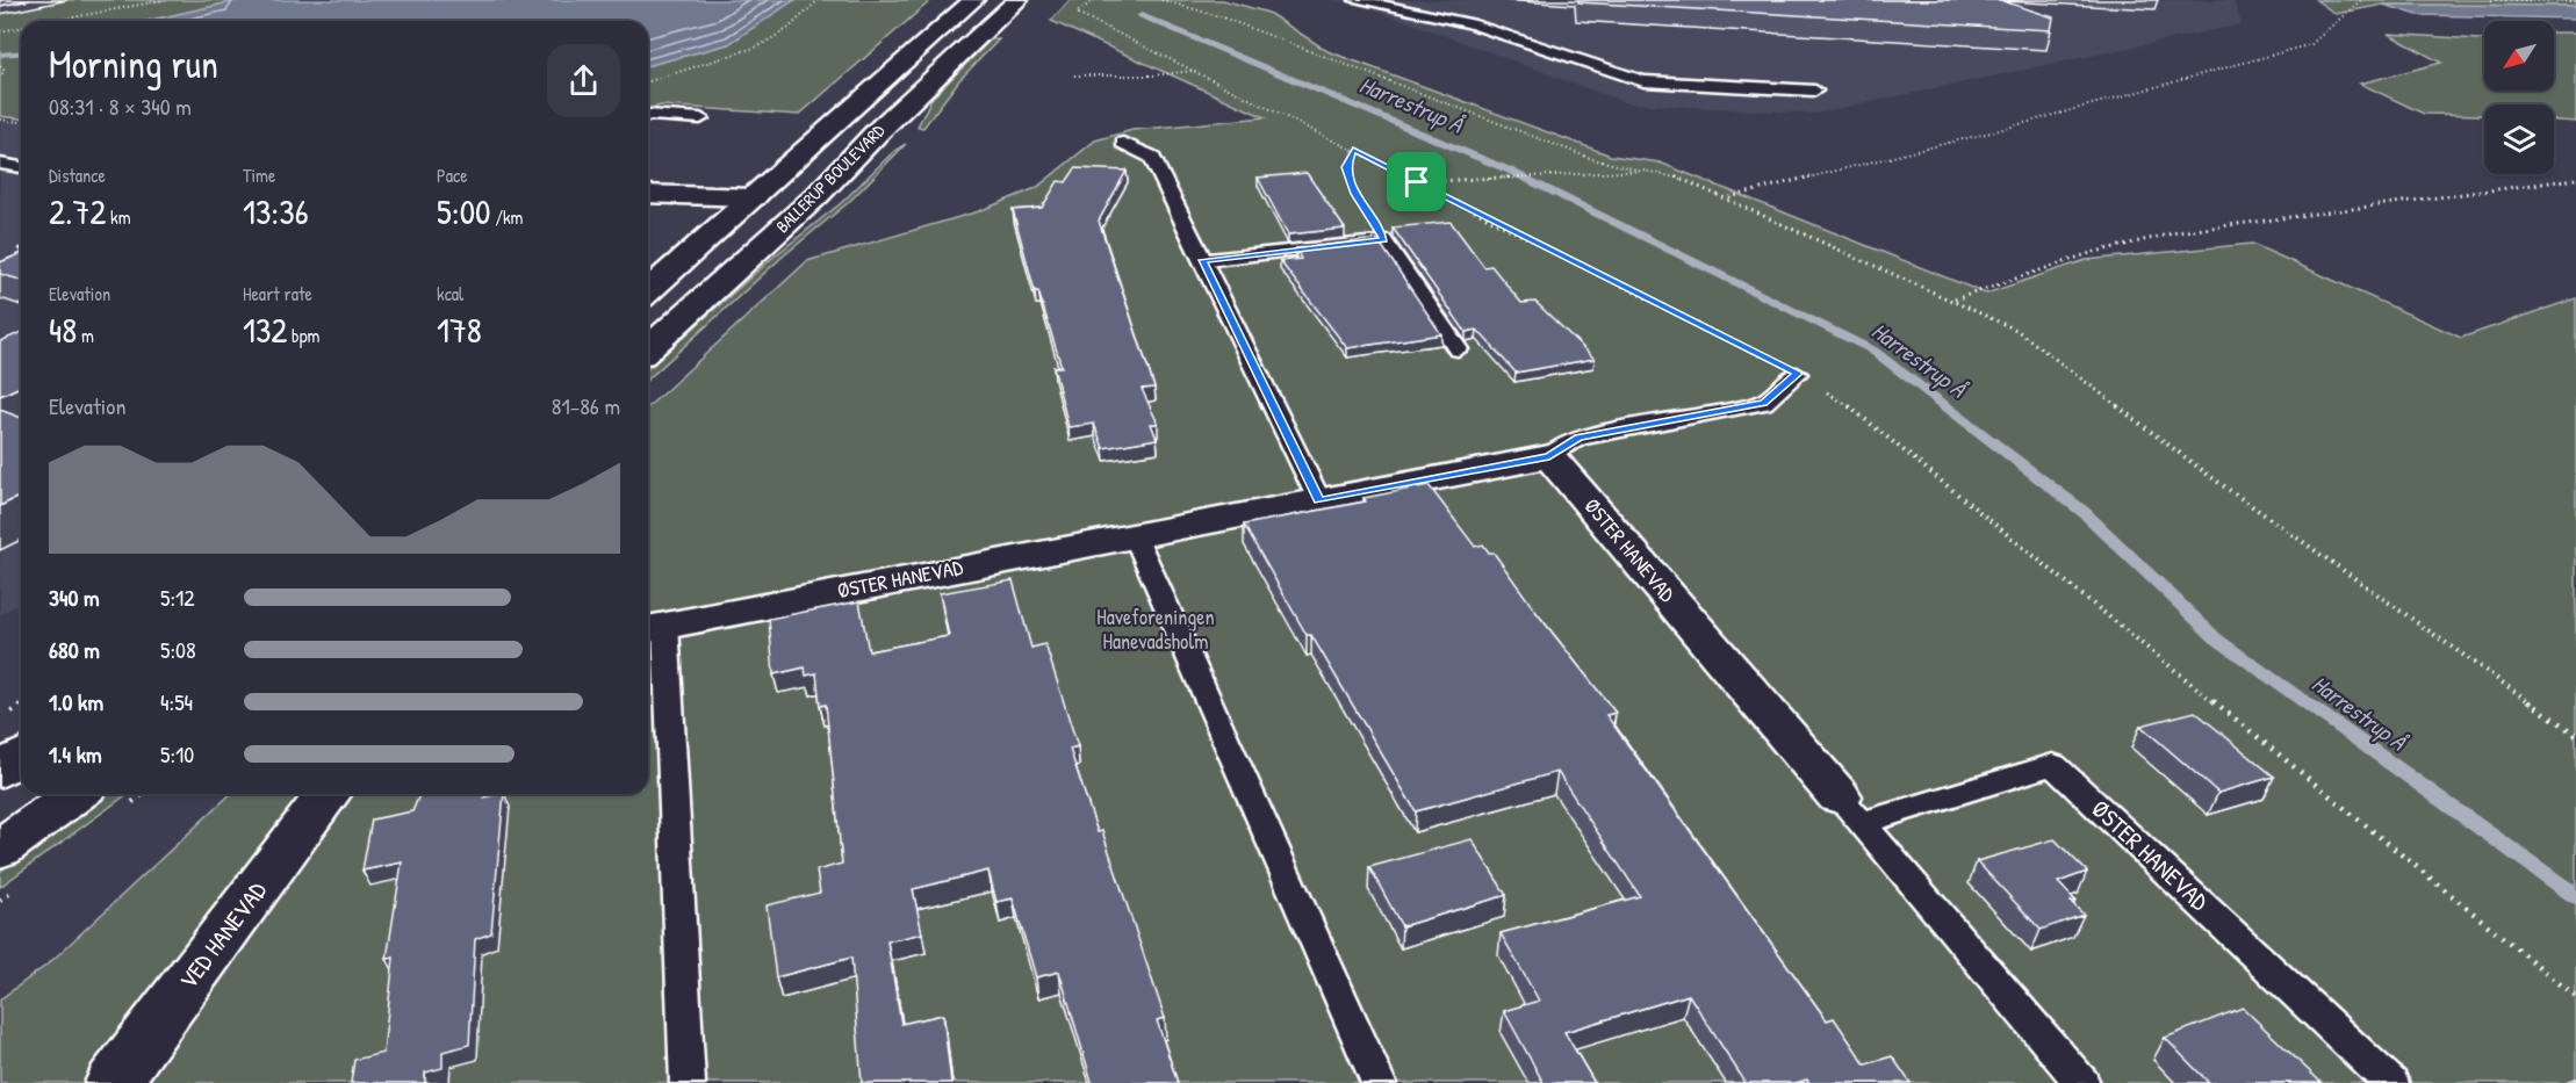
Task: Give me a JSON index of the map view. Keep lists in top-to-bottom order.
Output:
{
  "streets": {
    "street": ["BALLERUP BOULEVARD", "ØSTER HANEVAD", "VED HANEVAD"]
  },
  "water": ["Harrestrup Å"],
  "parks": ["Haveforeningen Hanevadsholm"],
  "north": "bottom left",
  "page": {
    "heading": ["Morning run", "08:31 · 8 × 340 m"],
    "stats": [
      ["Distance", "2.72 km"],
      ["Time", "13:36"],
      ["Pace", "5:00 /km"],
      ["Elevation", "48 m"],
      ["Heart rate", "132 bpm"],
      ["kcal", "178"]
    ],
    "chart": ["Elevation", "81–86 m"],
    "list": [
      {
        "name": "340 m",
        "note": "5:12"
      },
      {
        "name": "680 m",
        "note": "5:08"
      },
      {
        "name": "1.0 km",
        "note": "4:54"
      },
      {
        "name": "1.4 km",
        "note": "5:10"
      }
    ]
  }
}
